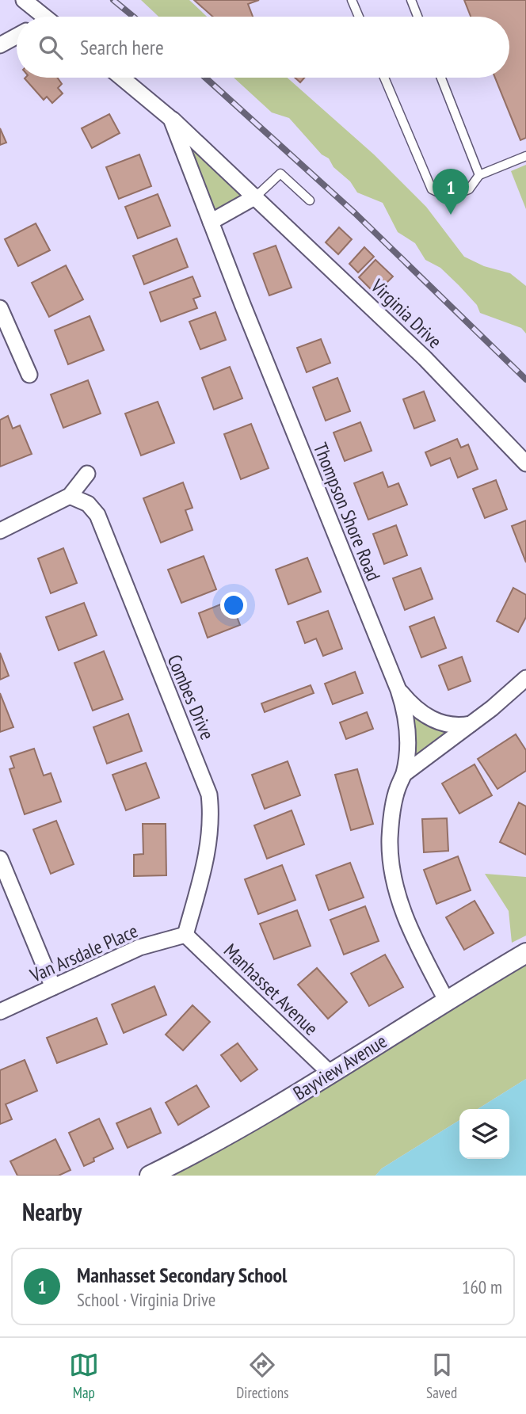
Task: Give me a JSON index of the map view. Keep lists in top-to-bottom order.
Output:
{
  "streets": {
    "street": [
      "Virginia Drive",
      "Thompson Shore Road",
      "Combes Drive",
      "Van Arsdale Place",
      "Manhasset Avenue",
      "Bayview Avenue"
    ]
  },
  "crossings": [
    ["Virginia Drive", "Thompson Shore Road"],
    ["Thompson Shore Road", "Bayview Avenue"],
    ["Combes Drive", "Van Arsdale Place"],
    ["Combes Drive", "Manhasset Avenue"],
    ["Van Arsdale Place", "Manhasset Avenue"],
    ["Manhasset Avenue", "Bayview Avenue"]
  ],
  "page": {
    "search": "Search here",
    "pins": "1",
    "heading": "Nearby",
    "list": [
      {
        "mark": "1",
        "name": "Manhasset Secondary School",
        "note": "School · Virginia Drive",
        "value": "160 m"
      }
    ],
    "nav": ["Map", "Directions", "Saved"]
  }
}
